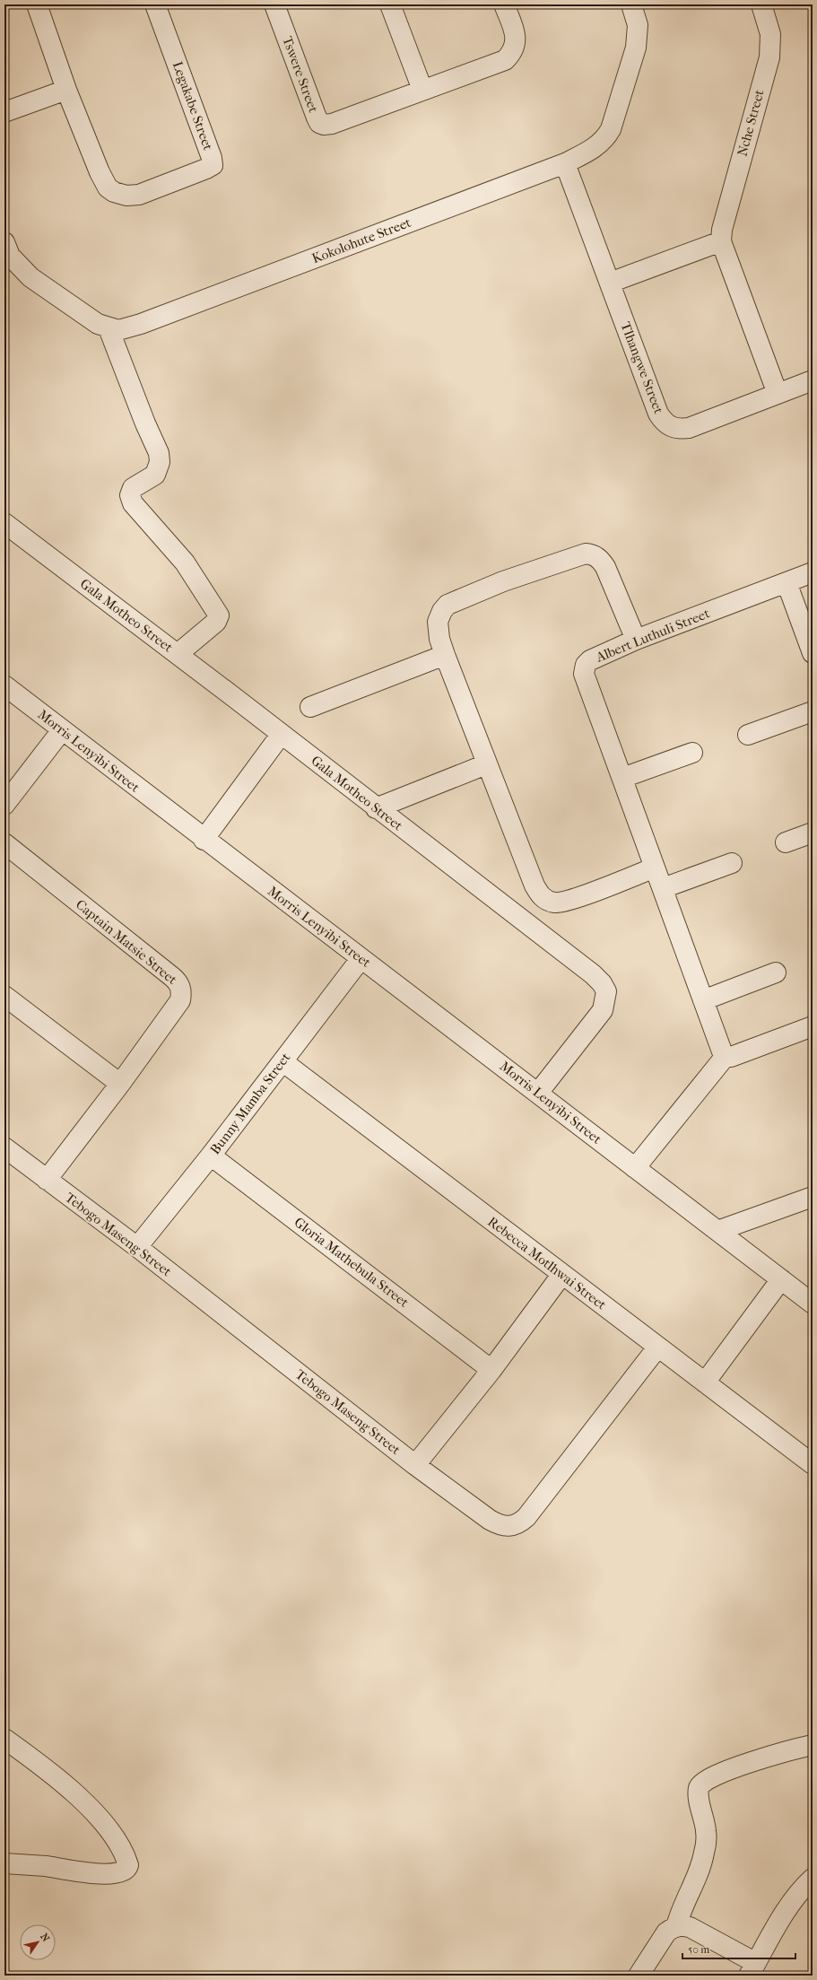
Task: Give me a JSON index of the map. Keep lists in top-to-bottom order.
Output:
{
  "streets": {
    "street": [
      "Tswere Street",
      "Legakabe Street",
      "Nche Street",
      "Kokolohute Street",
      "Tlhangwe Street",
      "Gala Motheo Street",
      "Albert Luthuli Street",
      "Morris Lenyibi Street",
      "Captain Matsie Street",
      "Bunny Mamba Street",
      "Tebogo Maseng Street",
      "Gloria Mathebula Street",
      "Rebecca Motlhwai Street"
    ]
  },
  "crossings": [
    ["Nche Street", "Tlhangwe Street"],
    ["Kokolohute Street", "Tlhangwe Street"],
    ["Gala Motheo Street", "Morris Lenyibi Street"],
    ["Morris Lenyibi Street", "Bunny Mamba Street"],
    ["Captain Matsie Street", "Tebogo Maseng Street"],
    ["Bunny Mamba Street", "Tebogo Maseng Street"],
    ["Bunny Mamba Street", "Gloria Mathebula Street"],
    ["Bunny Mamba Street", "Rebecca Motlhwai Street"],
    ["Tebogo Maseng Street", "Rebecca Motlhwai Street"]
  ],
  "scale_bar": "50 m",
  "north": "top right"
}
